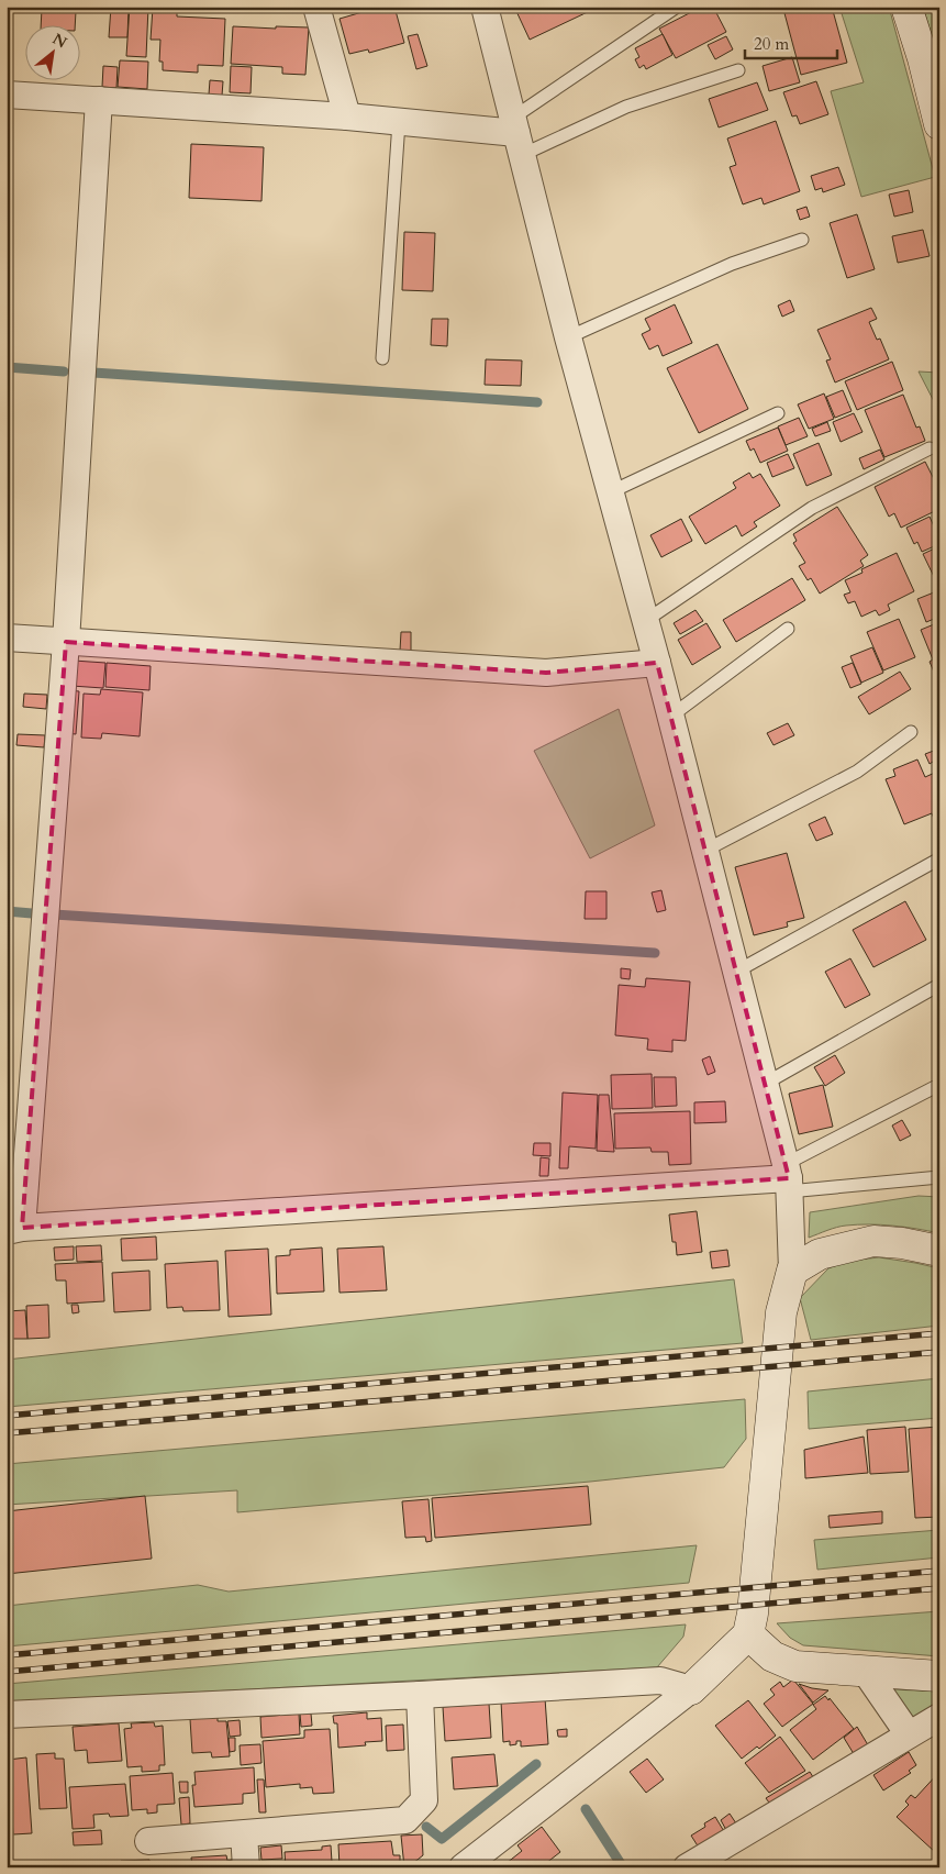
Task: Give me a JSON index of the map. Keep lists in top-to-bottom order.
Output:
{
  "scale_bar": "20 m",
  "north": "top right"
}
